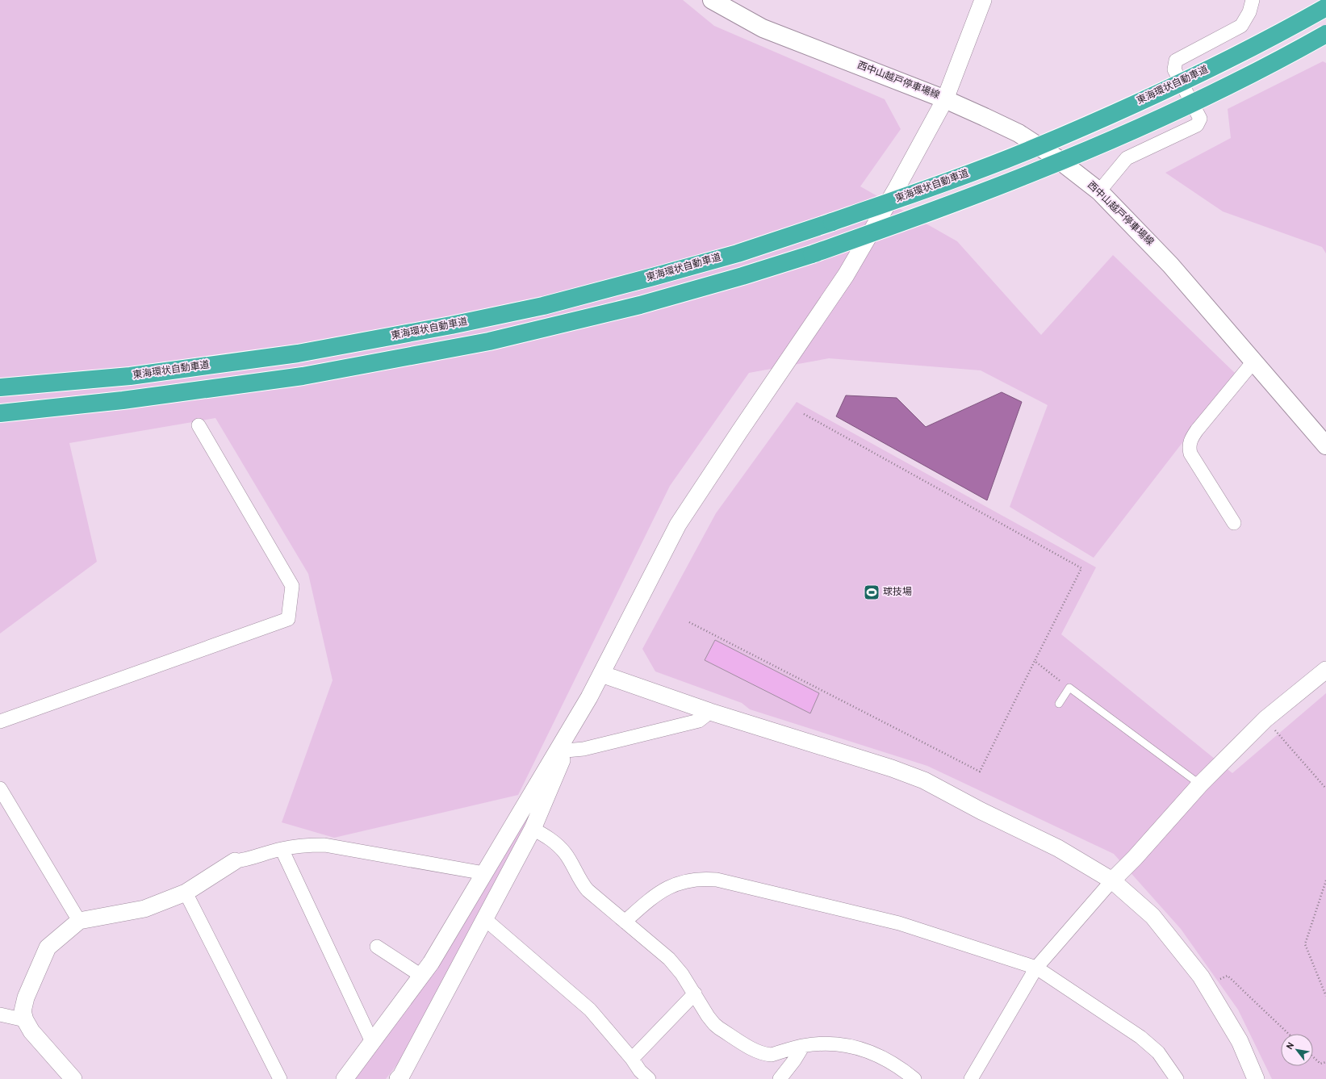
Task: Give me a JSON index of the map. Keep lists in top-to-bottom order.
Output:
{
  "streets": {
    "highway": ["東海環状自動車道"],
    "main road": ["西中山越戸停車場線"]
  },
  "places": {
    "sports": ["球技場"]
  },
  "north": "top left"
}
